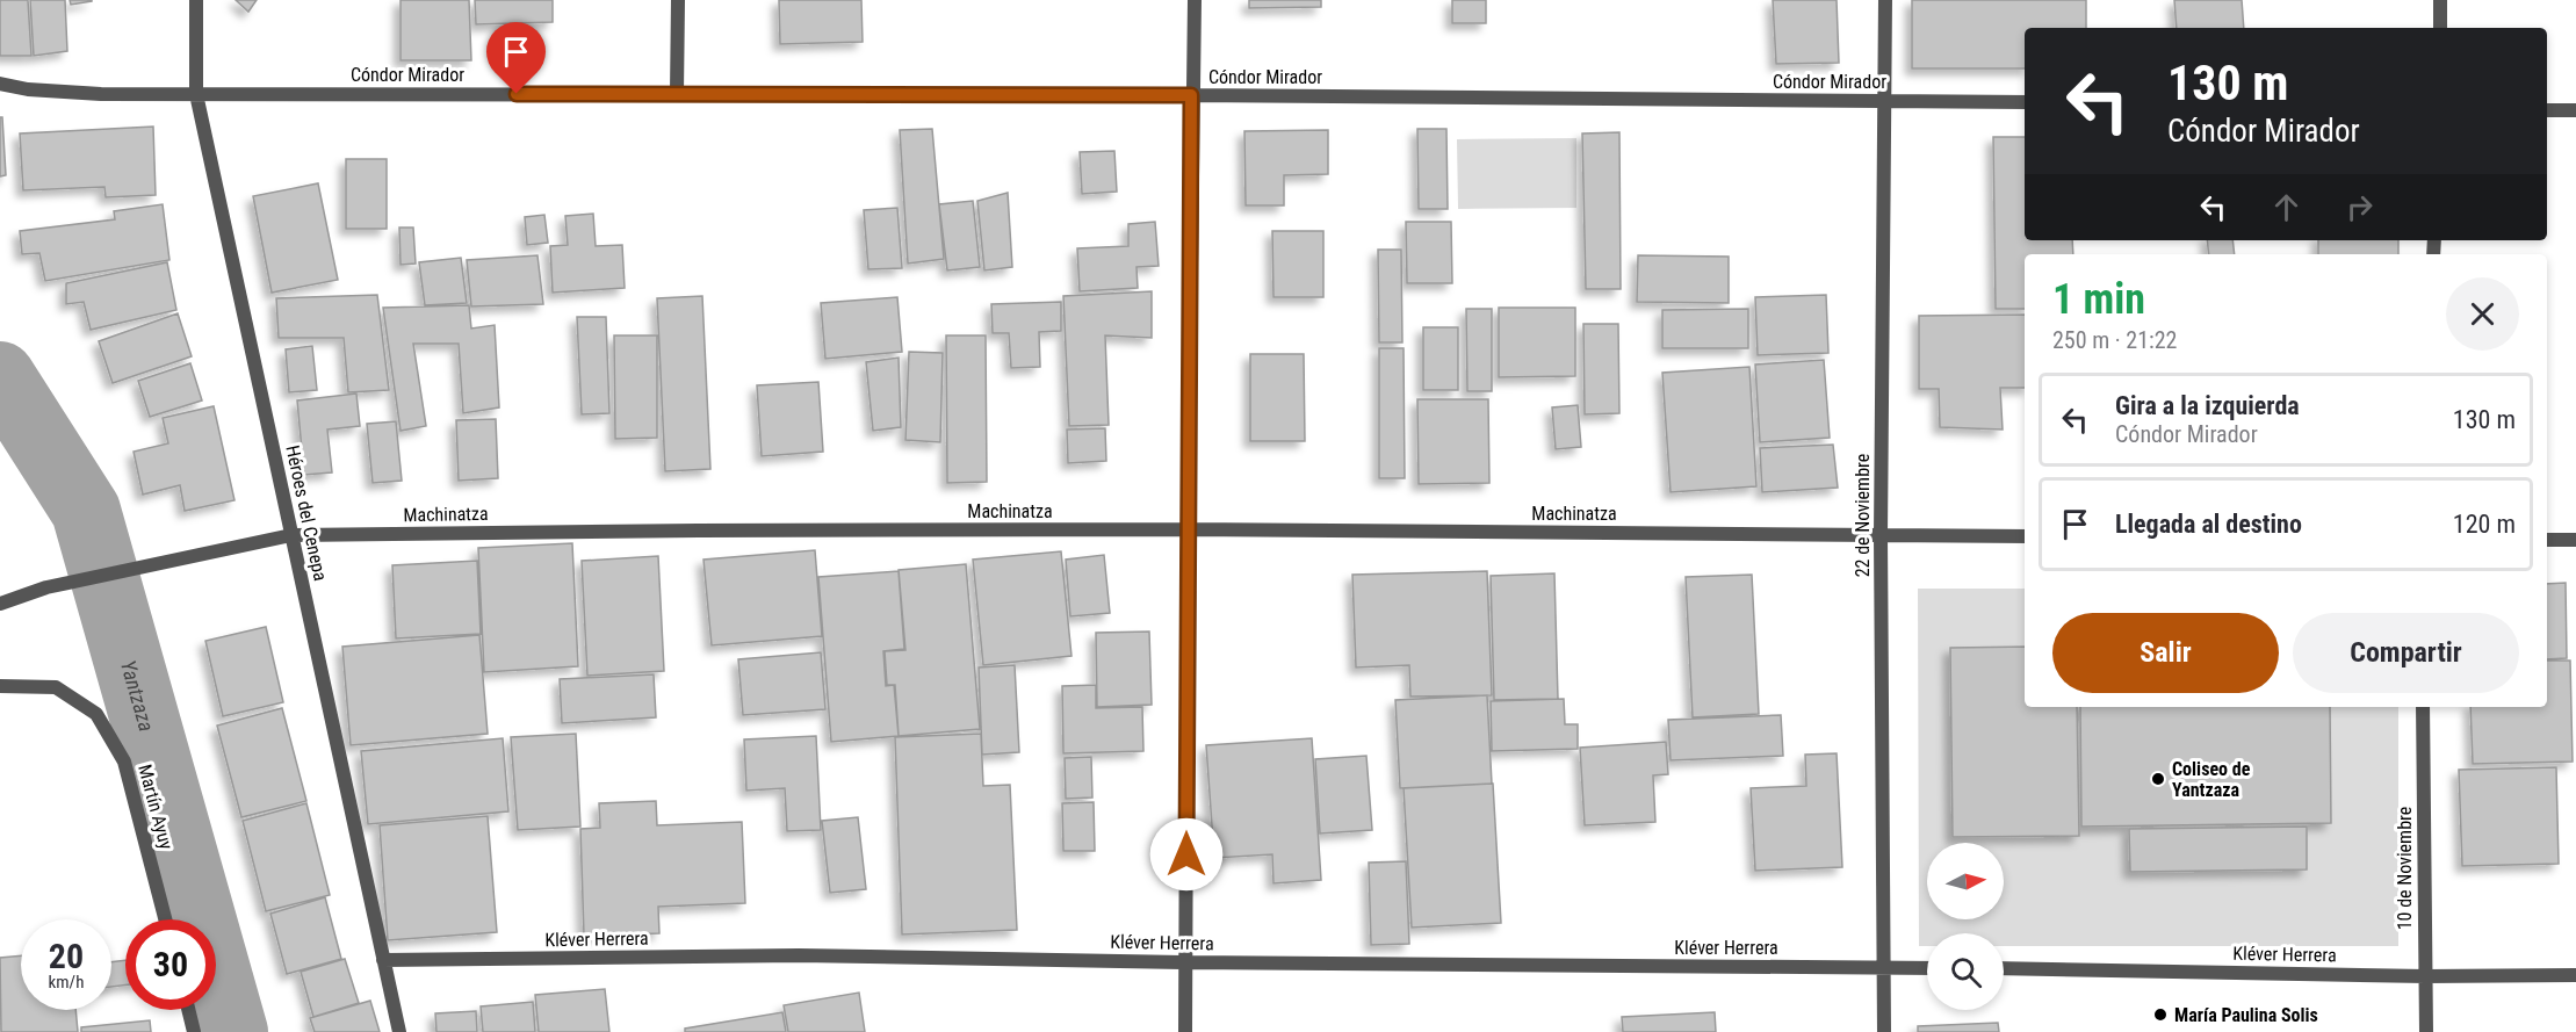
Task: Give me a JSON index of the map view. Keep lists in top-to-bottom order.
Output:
{
  "streets": {
    "street": [
      "Cóndor Mirador",
      "Machinatza",
      "Héroes del Cenepa",
      "22 de Noviembre",
      "Martín Ayuy",
      "10 de Noviembre",
      "Kléver Herrera"
    ]
  },
  "crossings": [
    ["Cóndor Mirador", "Héroes del Cenepa"],
    ["Cóndor Mirador", "22 de Noviembre"],
    ["Machinatza", "Héroes del Cenepa"],
    ["Machinatza", "22 de Noviembre"],
    ["Héroes del Cenepa", "Kléver Herrera"],
    ["22 de Noviembre", "Kléver Herrera"],
    ["10 de Noviembre", "Kléver Herrera"]
  ],
  "water": ["Yantzaza"],
  "places": ["Coliseo de Yantzaza", "María Paulina Solis"],
  "north": "right",
  "page": {
    "turn": ["130 m", "Cóndor Mirador"],
    "heading": ["1 min", "250 m · 21:22"],
    "list": [
      {
        "name": "Gira a la izquierda",
        "note": "Cóndor Mirador",
        "value": "130 m"
      },
      {
        "name": "Llegada al destino",
        "value": "120 m"
      }
    ],
    "buttons": ["Salir", "Compartir"],
    "speed": "20 km/h",
    "limit": "30"
  }
}
